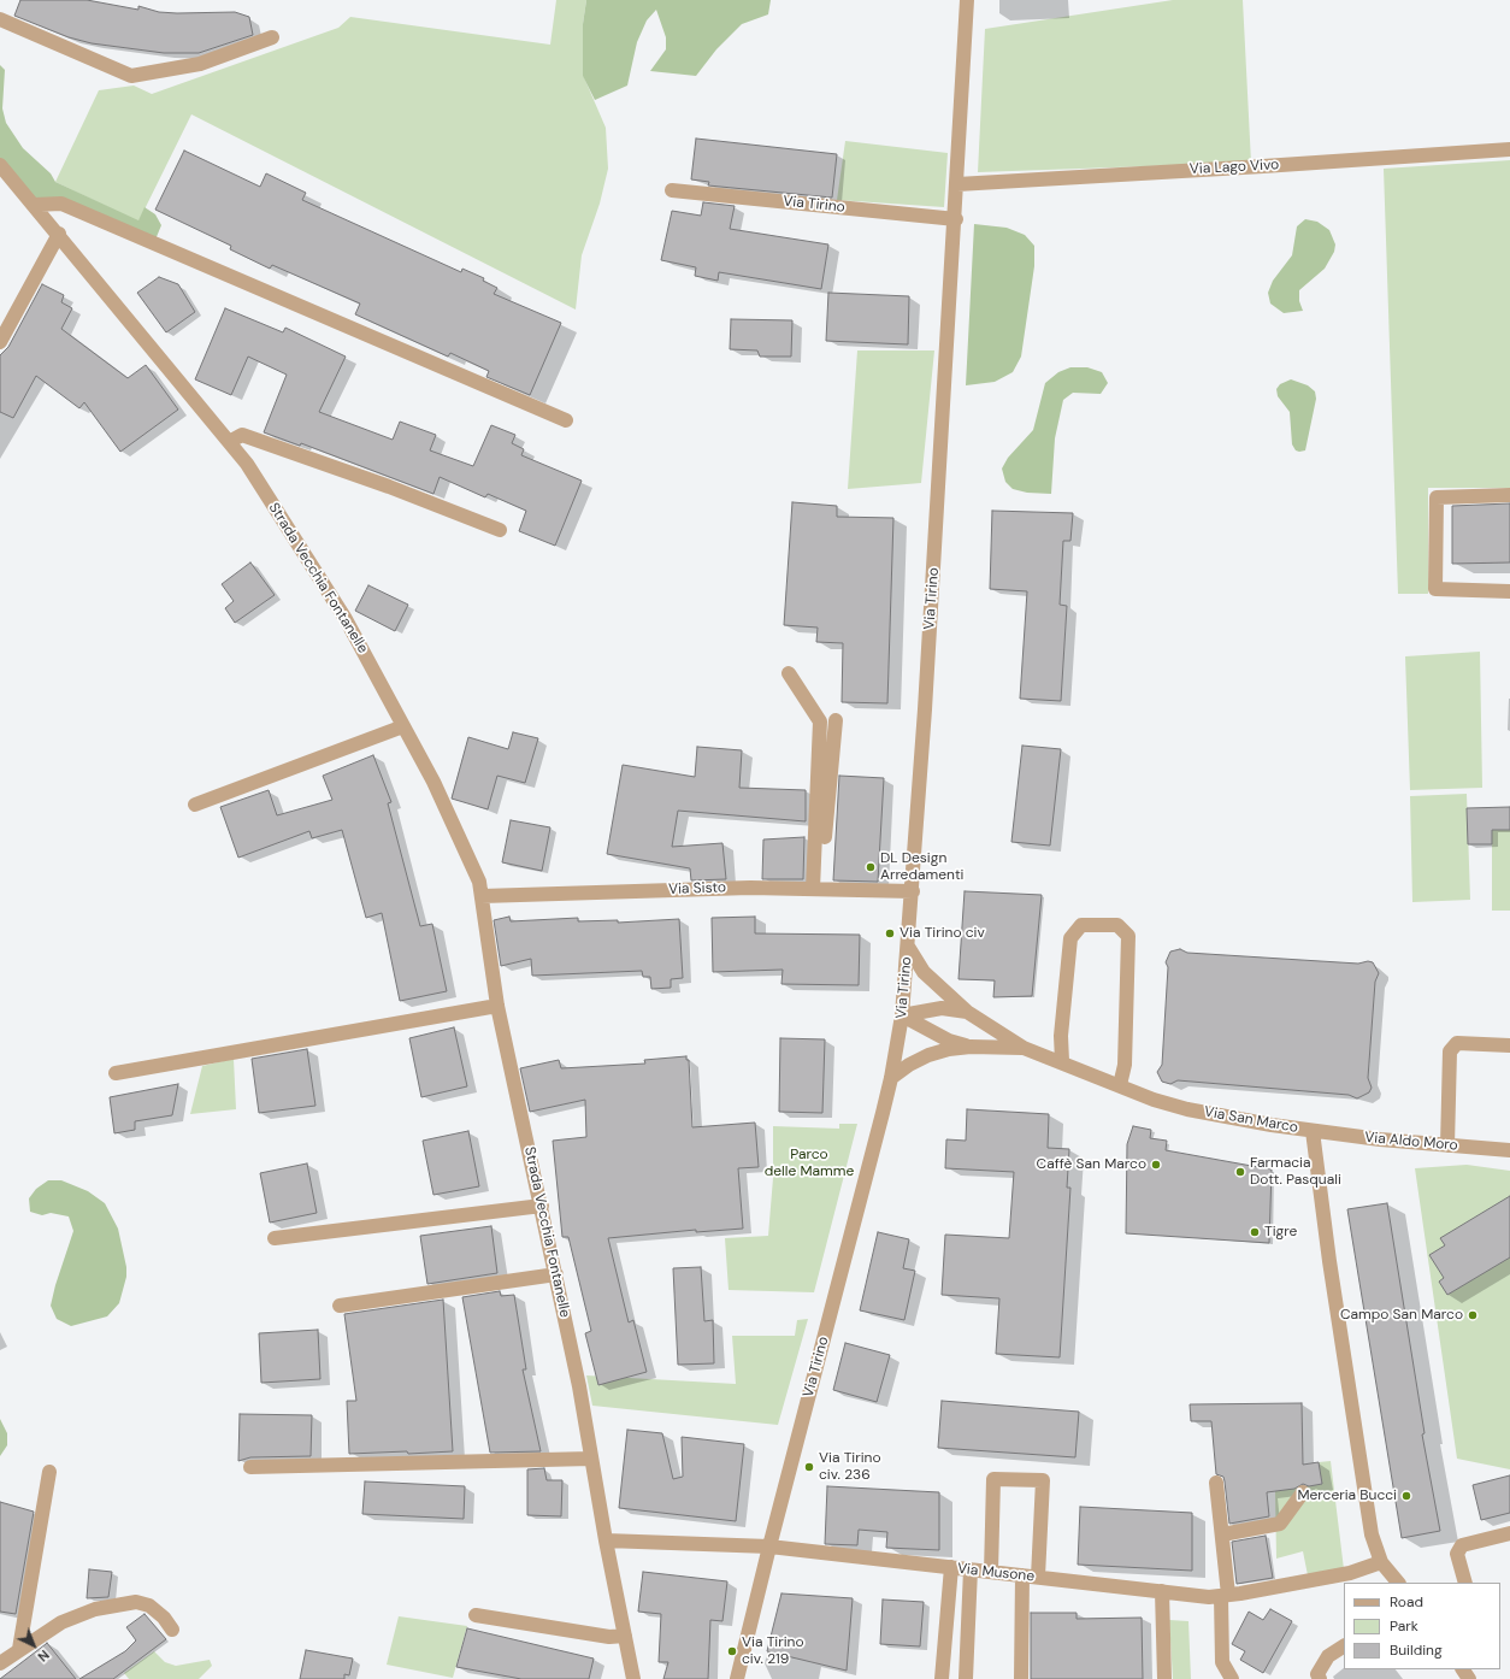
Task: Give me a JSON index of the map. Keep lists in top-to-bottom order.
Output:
{
  "streets": {
    "street": [
      "Via Lago Vivo",
      "Via Tirino",
      "Strada Vecchia Fontanelle",
      "Via Sisto",
      "Via San Marco",
      "Via Aldo Moro",
      "Via Musone"
    ]
  },
  "crossings": [
    ["Via Lago Vivo", "Via Tirino"],
    ["Via Tirino", "Via Sisto"],
    ["Via Tirino", "Via San Marco"],
    ["Via Tirino", "Via Musone"],
    ["Strada Vecchia Fontanelle", "Via Sisto"],
    ["Strada Vecchia Fontanelle", "Via Musone"],
    ["Via San Marco", "Via Aldo Moro"],
    ["Via San Marco", "Via Musone"]
  ],
  "parks": ["Parco delle Mamme"],
  "places": [
    "DL Design Arredamenti",
    "Via Tirino civ",
    "Caffè San Marco",
    "Farmacia Dott. Pasquali",
    "Tigre",
    "Campo San Marco",
    "Via Tirino civ. 236",
    "Merceria Bucci",
    "Via Tirino civ. 219"
  ],
  "legend": ["Road", "Park", "Building"],
  "north": "bottom right"
}
